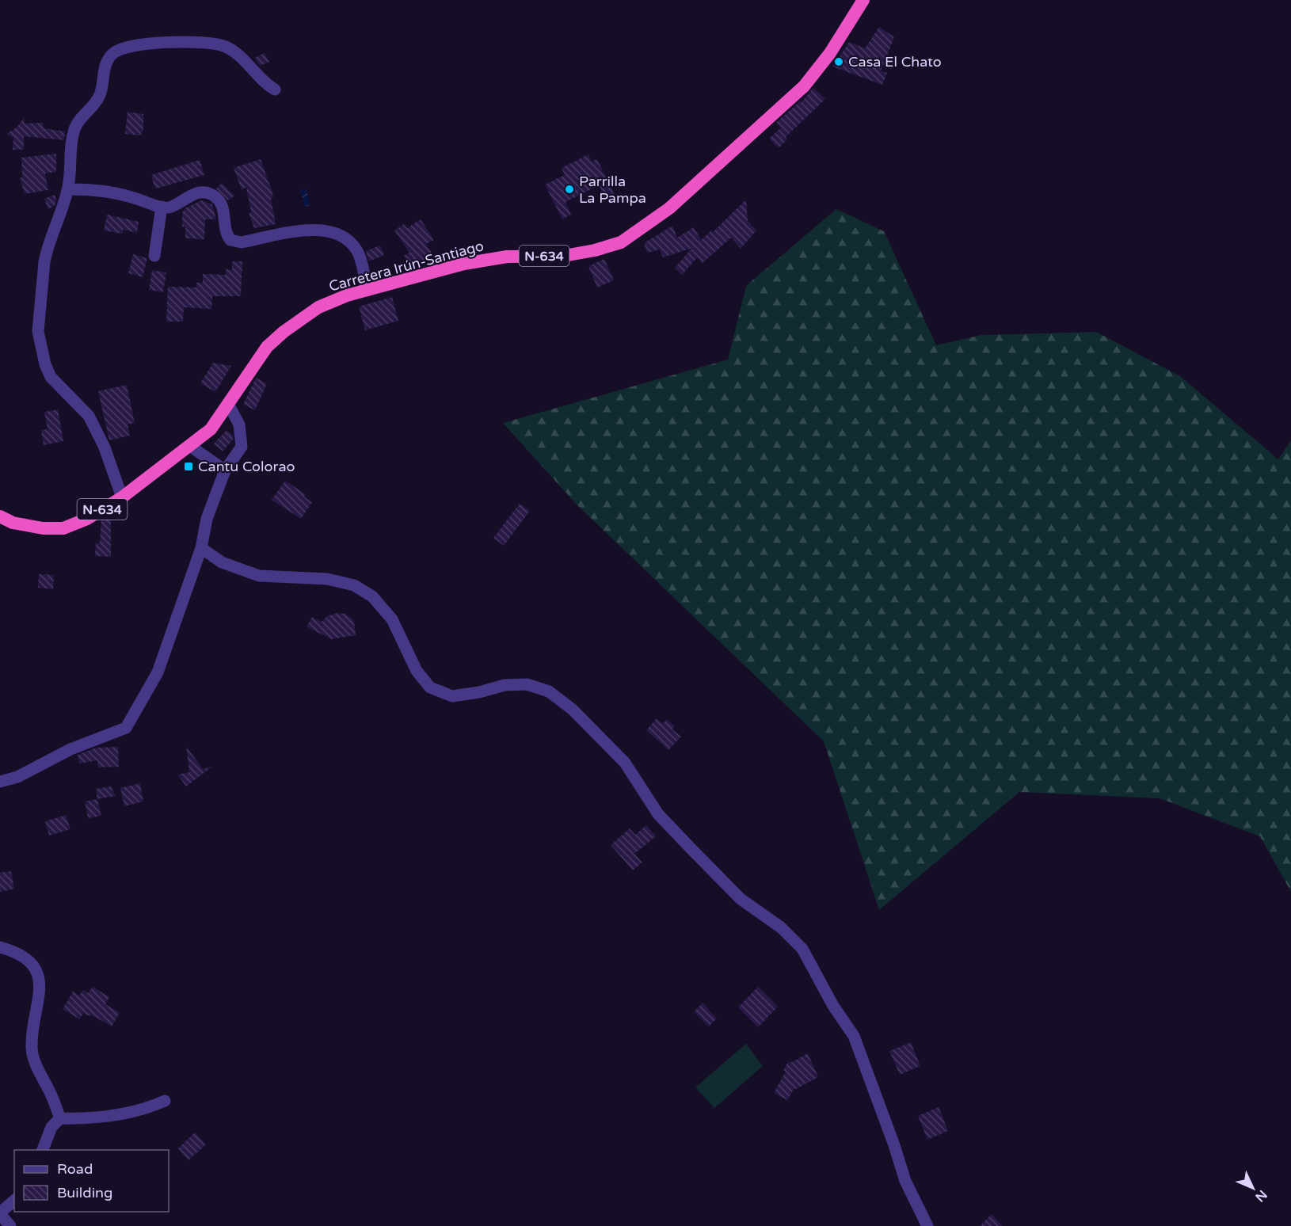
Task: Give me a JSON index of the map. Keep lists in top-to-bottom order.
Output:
{
  "streets": {
    "highway": ["N-634", "Carretera Irún-Santiago"]
  },
  "places": {
    "other": ["Casa El Chato", "Parrilla La Pampa"],
    "transit": ["Cantu Colorao"]
  },
  "legend": ["Road", "Building"],
  "north": "bottom right"
}
